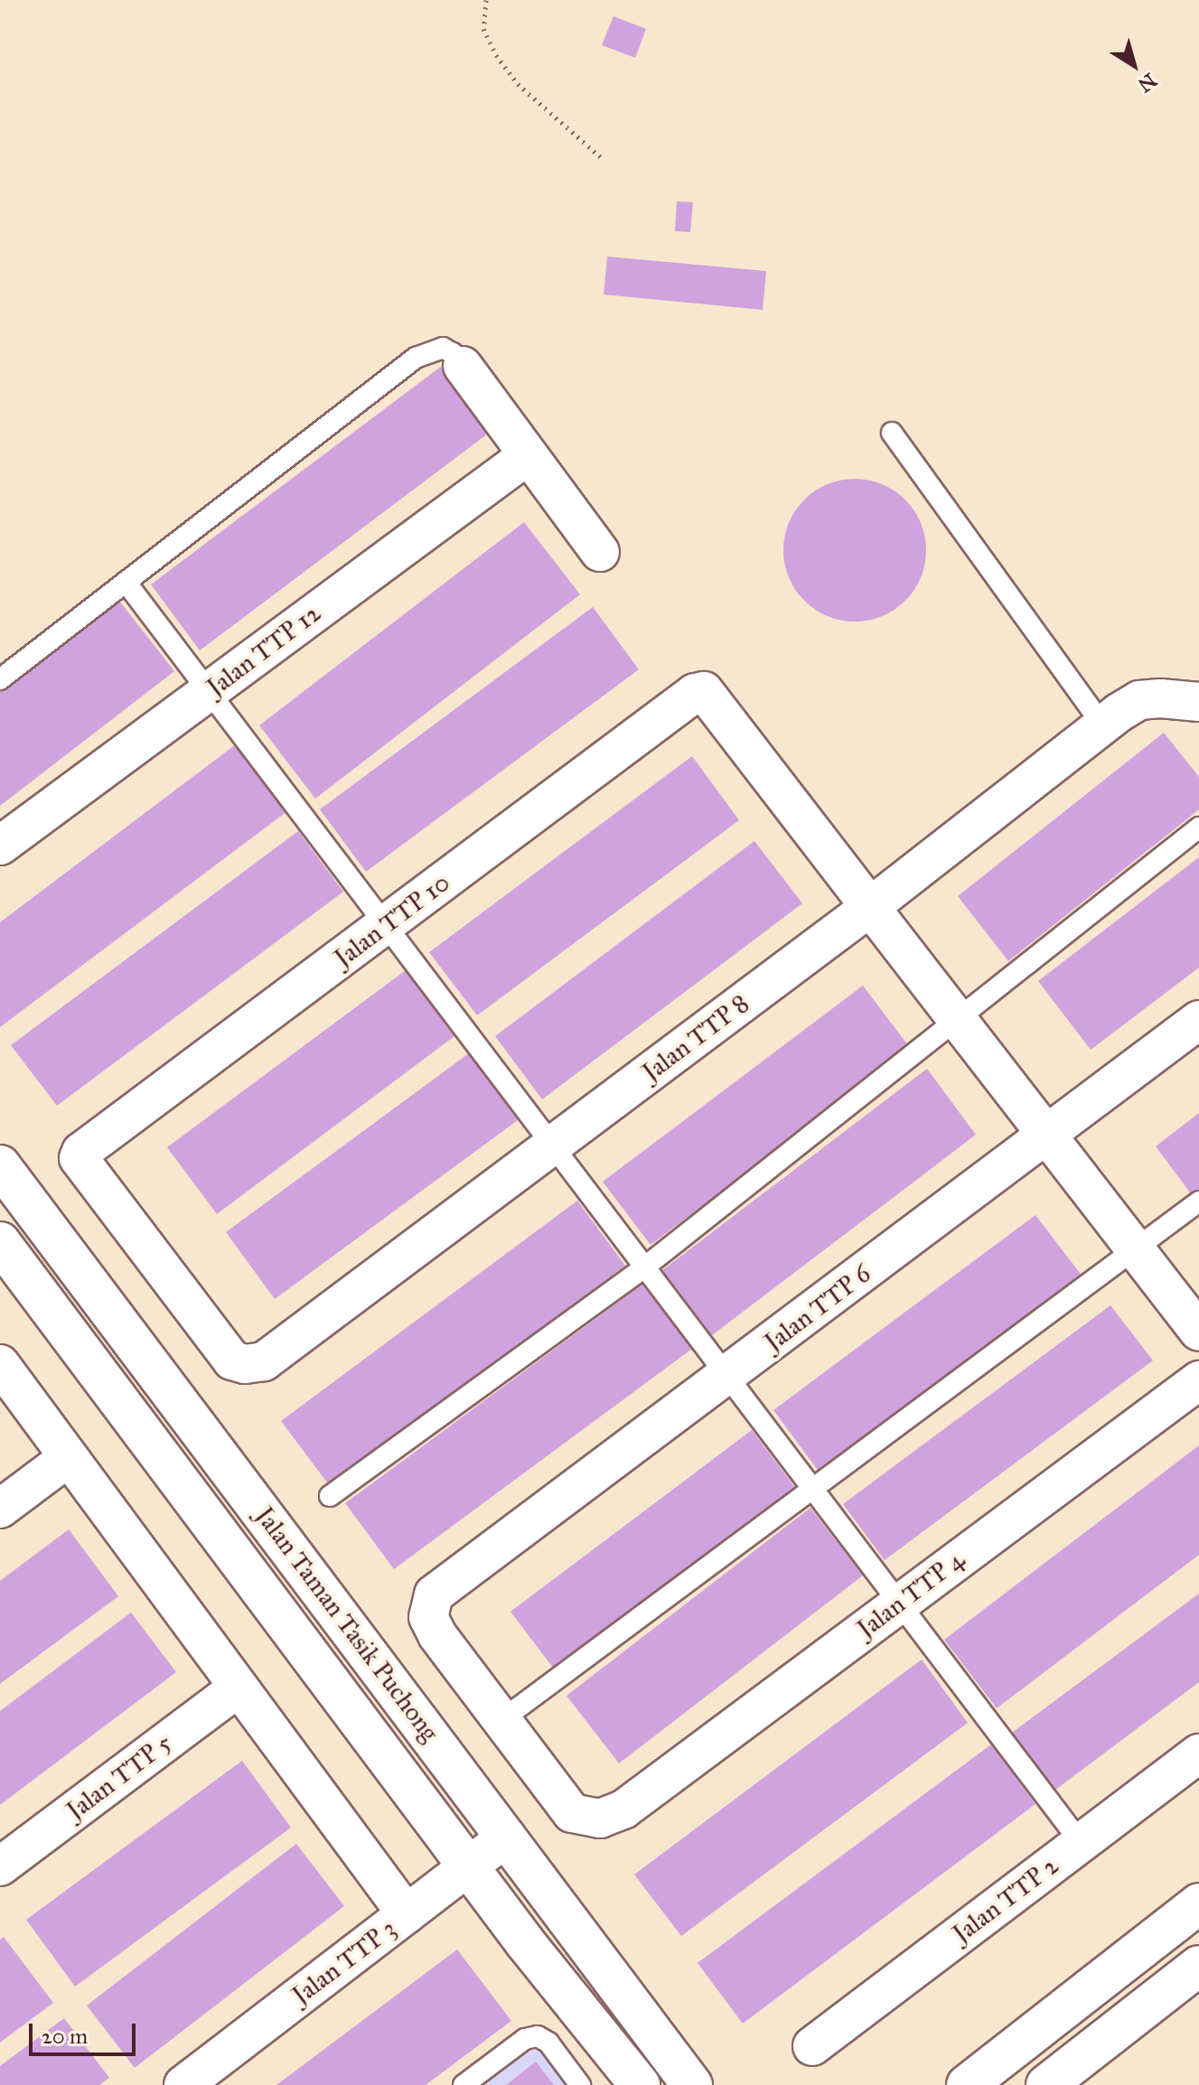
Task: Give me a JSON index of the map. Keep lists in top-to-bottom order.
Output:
{
  "streets": {
    "street": [
      "Jalan TTP 12",
      "Jalan TTP 10",
      "Jalan TTP 8",
      "Jalan TTP 6",
      "Jalan TTP 4",
      "Jalan Taman Tasik Puchong",
      "Jalan TTP 5",
      "Jalan TTP 2",
      "Jalan TTP 3"
    ]
  },
  "crossings": [
    ["Jalan TTP 10", "Jalan TTP 8"],
    ["Jalan TTP 6", "Jalan TTP 4"],
    ["Jalan Taman Tasik Puchong", "Jalan TTP 3"]
  ],
  "scale_bar": "20 m",
  "north": "bottom right"
}
